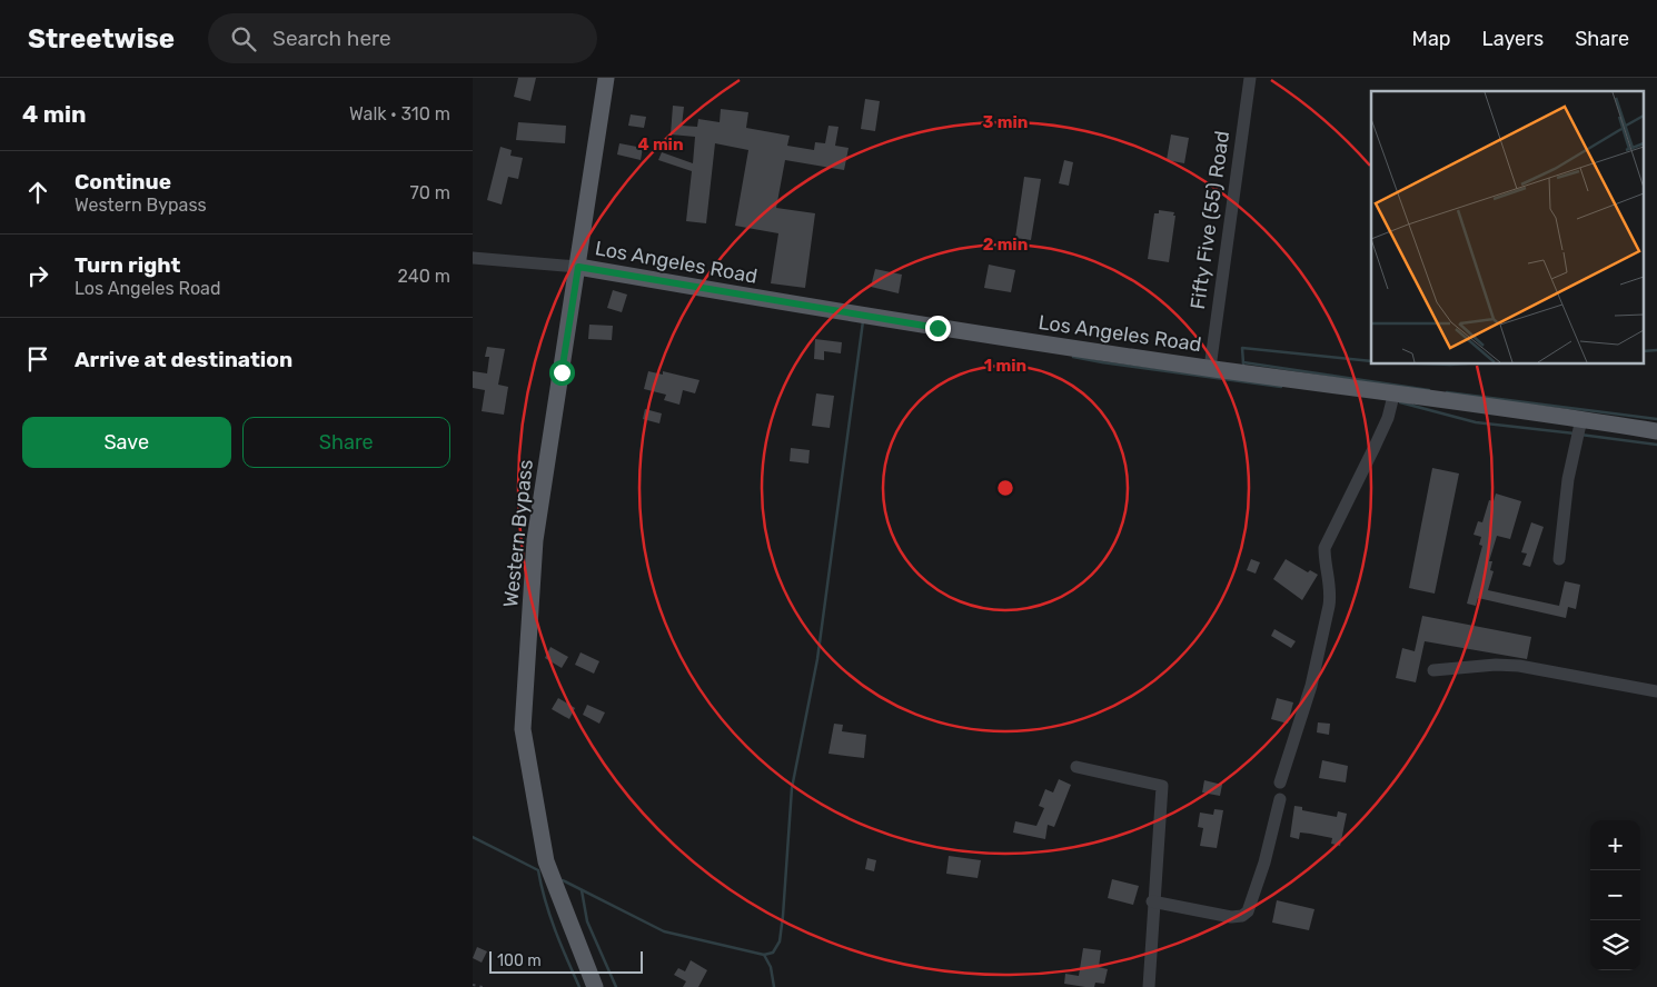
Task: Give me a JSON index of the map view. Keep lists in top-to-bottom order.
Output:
{
  "streets": {
    "main road": ["Los Angeles Road", "Western Bypass"],
    "street": ["Fifty Five (55) Road"]
  },
  "crossings": [
    ["Fifty Five (55) Road", "Los Angeles Road"],
    ["Los Angeles Road", "Western Bypass"]
  ],
  "scale_bar": "100 m",
  "page": {
    "header": "Streetwise",
    "search": "Search here",
    "nav": ["Map", "Layers", "Share"],
    "heading": ["4 min", "Walk · 310 m"],
    "list": [
      ["Continue", "Western Bypass", "70 m"],
      ["Turn right", "Los Angeles Road", "240 m"],
      "Arrive at destination"
    ],
    "buttons": ["Save", "Share"],
    "map_buttons": ["+", "−"],
    "scale": "100 m"
  },
  "rings": [
    "3 min",
    "4 min",
    "2 min",
    "1 min"
  ]
}
